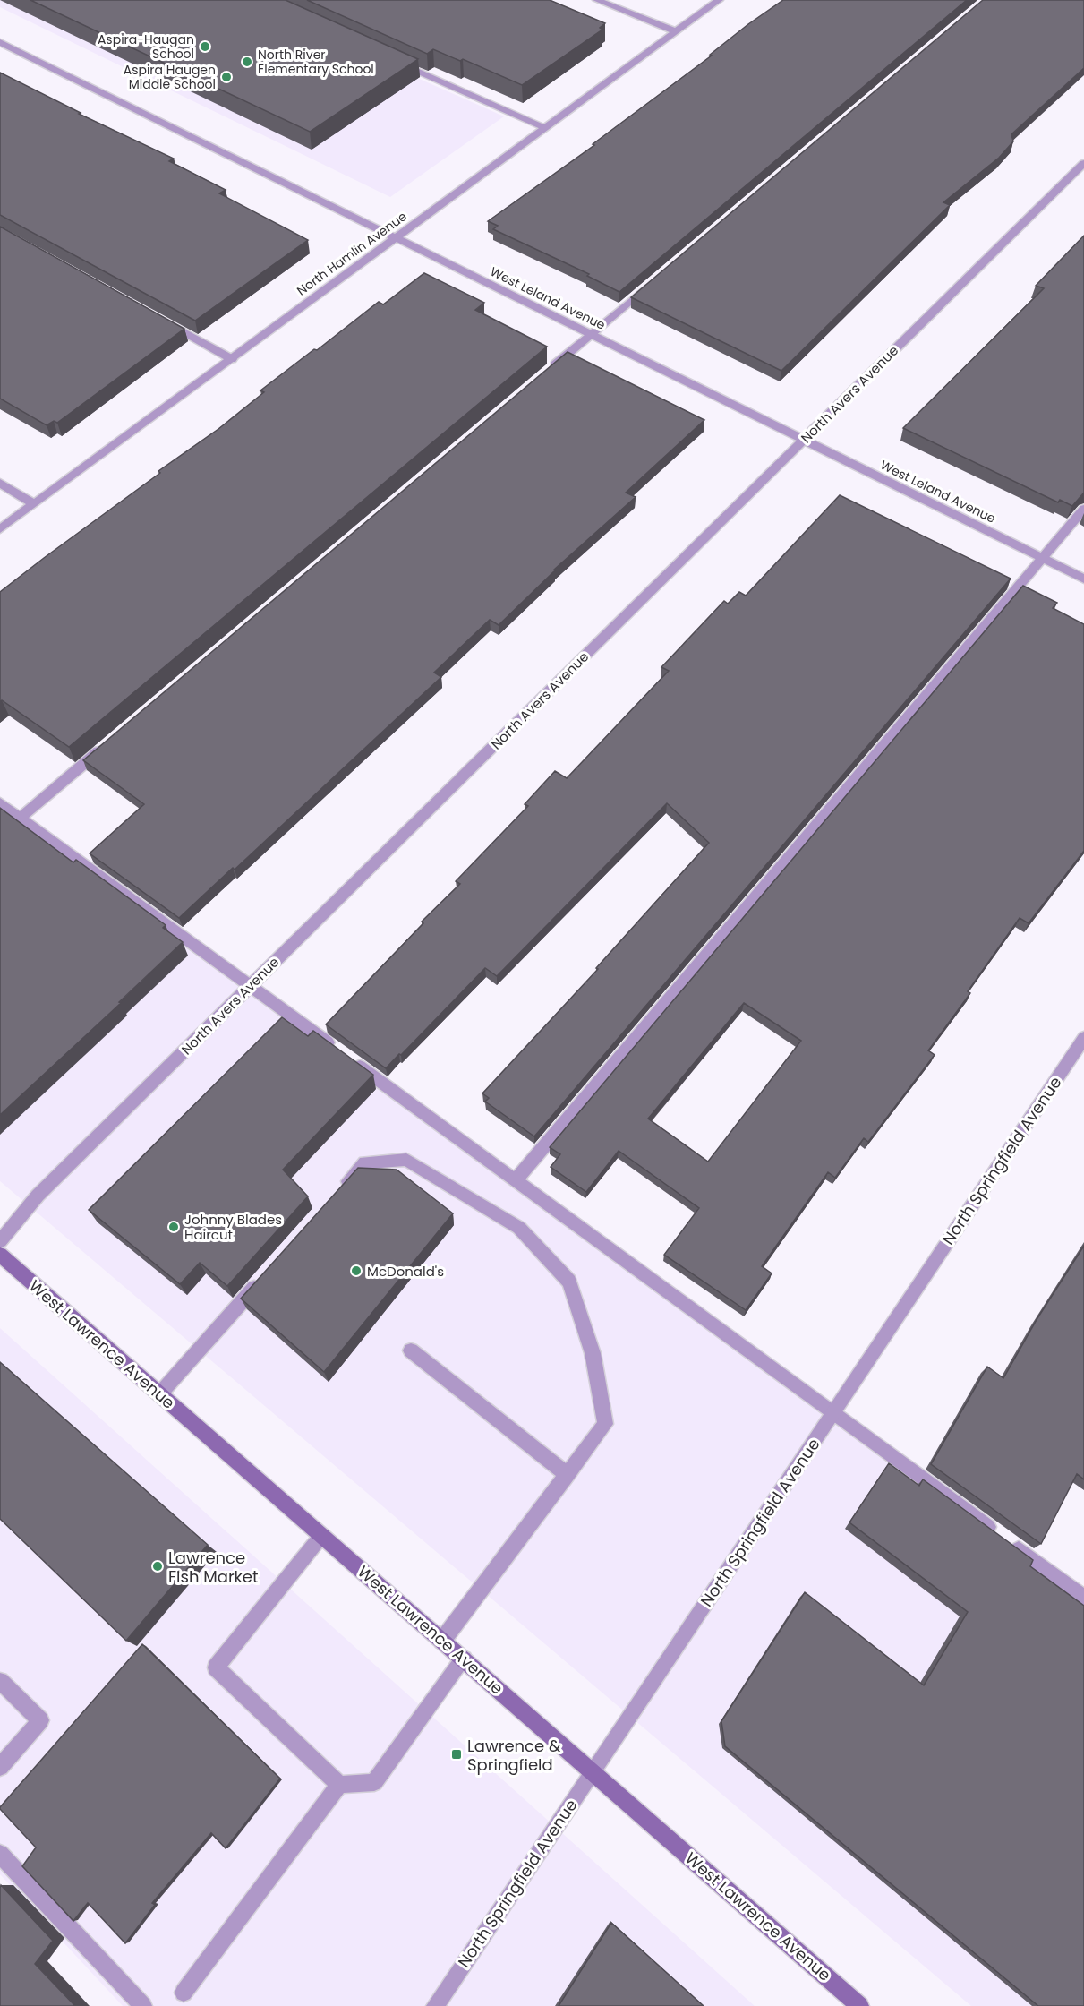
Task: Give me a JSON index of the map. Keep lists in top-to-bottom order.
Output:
{
  "streets": {
    "main road": ["West Lawrence Avenue"],
    "street": [
      "North Hamlin Avenue",
      "West Leland Avenue",
      "North Avers Avenue",
      "North Springfield Avenue"
    ]
  },
  "crossings": [
    ["North Hamlin Avenue", "West Leland Avenue"],
    ["West Leland Avenue", "North Avers Avenue"],
    ["North Springfield Avenue", "West Lawrence Avenue"]
  ],
  "places": {
    "other": [
      "Aspira-Haugan School",
      "North River Elementary School",
      "Aspira Haugen Middle School",
      "Johnny Blades Haircut",
      "McDonald's",
      "Lawrence Fish Market"
    ],
    "transit": ["Lawrence & Springfield"]
  }
}
